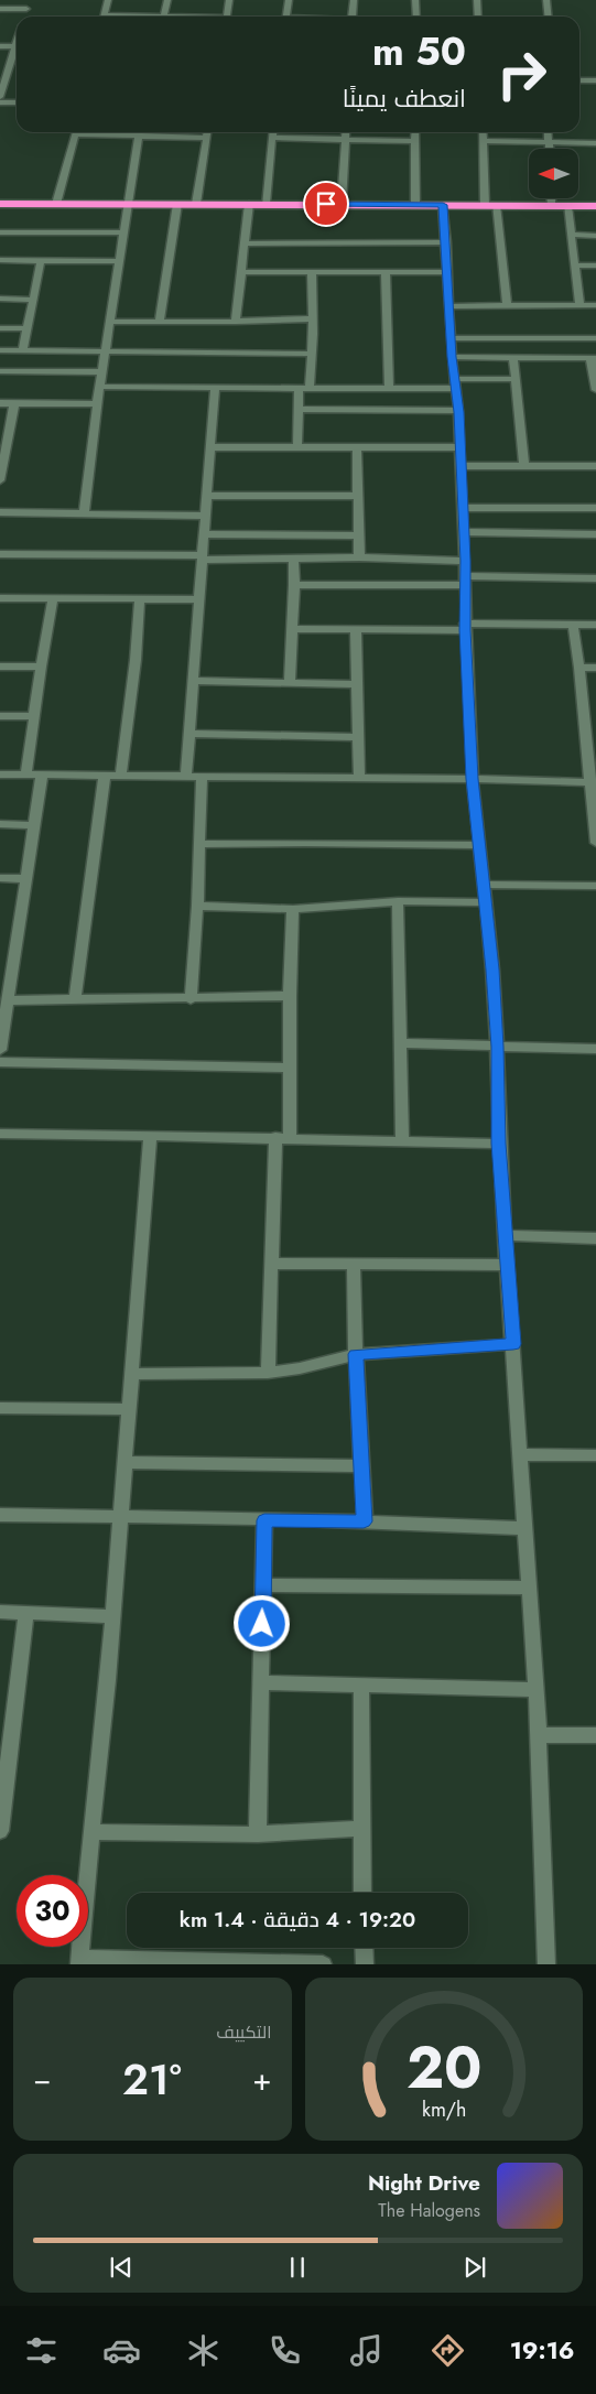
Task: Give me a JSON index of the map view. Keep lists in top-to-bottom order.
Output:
{
  "north": "left",
  "page": {
    "turn": ["50 m", "انعطف يمينًا"],
    "limit": "30",
    "trip": "19:20 · 4 دقيقة · 1.4 km",
    "tile": "التكييف",
    "heat": ["−", "21°", "+"],
    "song": ["Night Drive", "The Halogens"],
    "tabs": "19:16",
    "gauge": ["20", "km/h"]
  }
}
